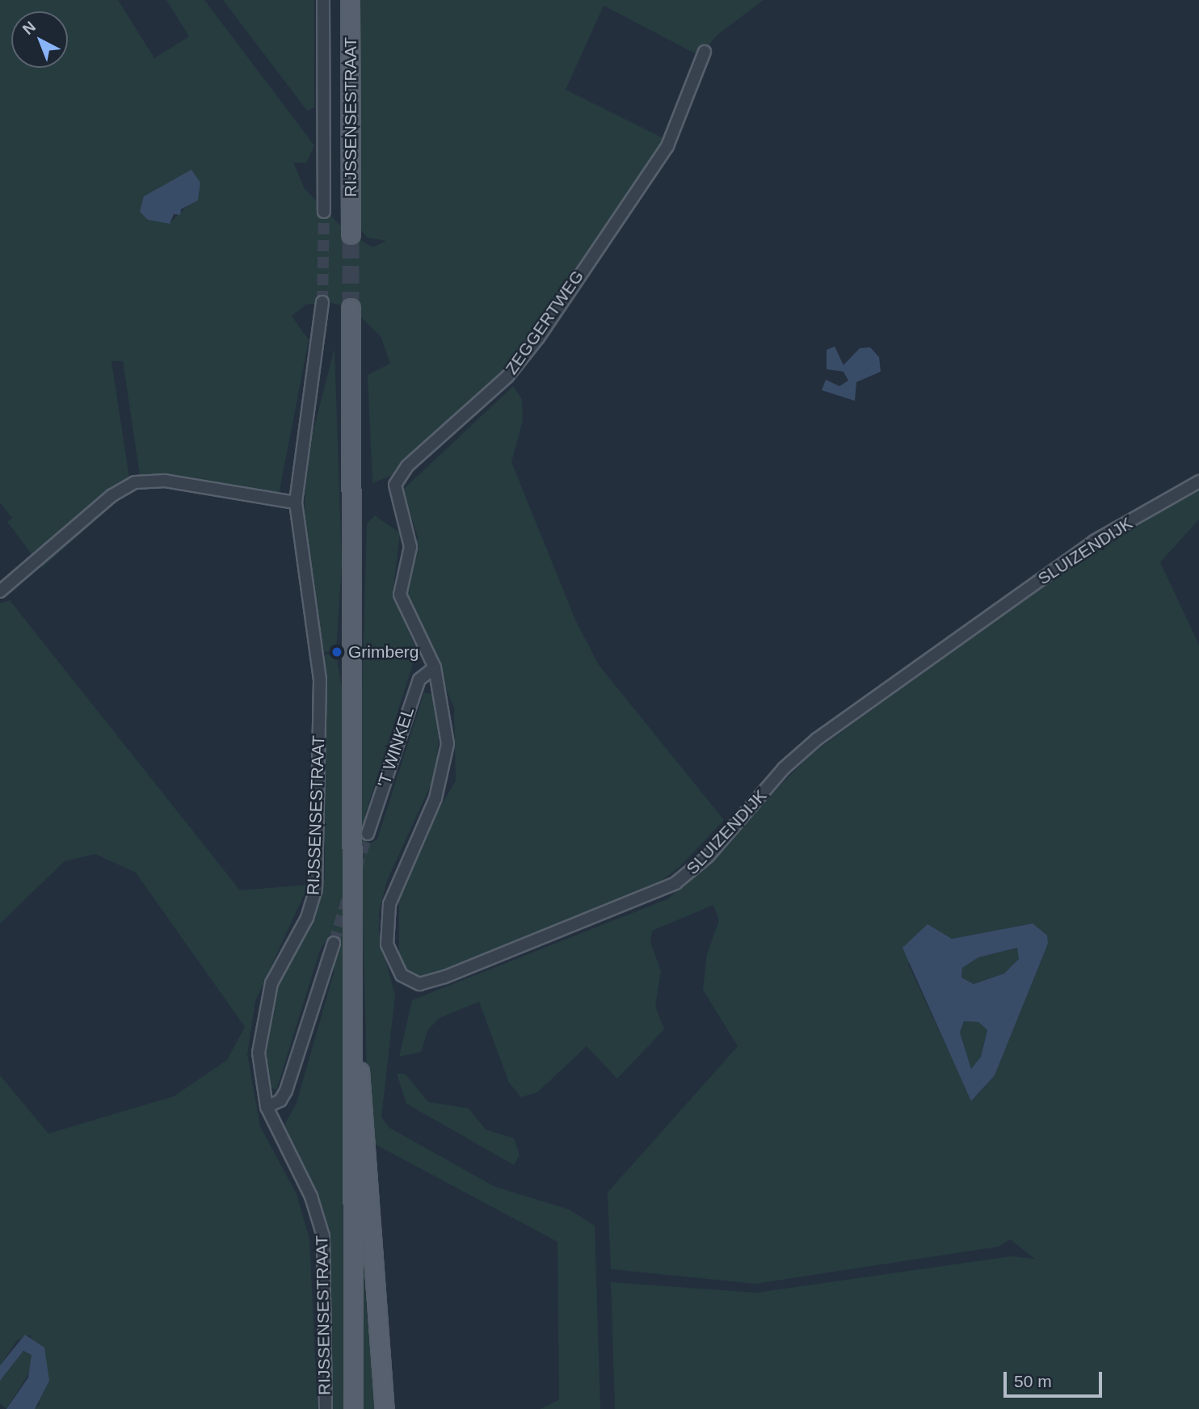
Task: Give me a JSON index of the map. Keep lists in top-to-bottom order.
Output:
{
  "streets": {
    "main road": ["RIJSSENSESTRAAT"],
    "street": ["ZEGGERTWEG", "SLUIZENDIJK", "'T WINKEL"]
  },
  "crossings": [
    ["ZEGGERTWEG", "SLUIZENDIJK"],
    ["ZEGGERTWEG", "'T WINKEL"],
    ["SLUIZENDIJK", "'T WINKEL"]
  ],
  "places": ["Grimberg"],
  "scale_bar": "50 m",
  "north": "top left"
}
